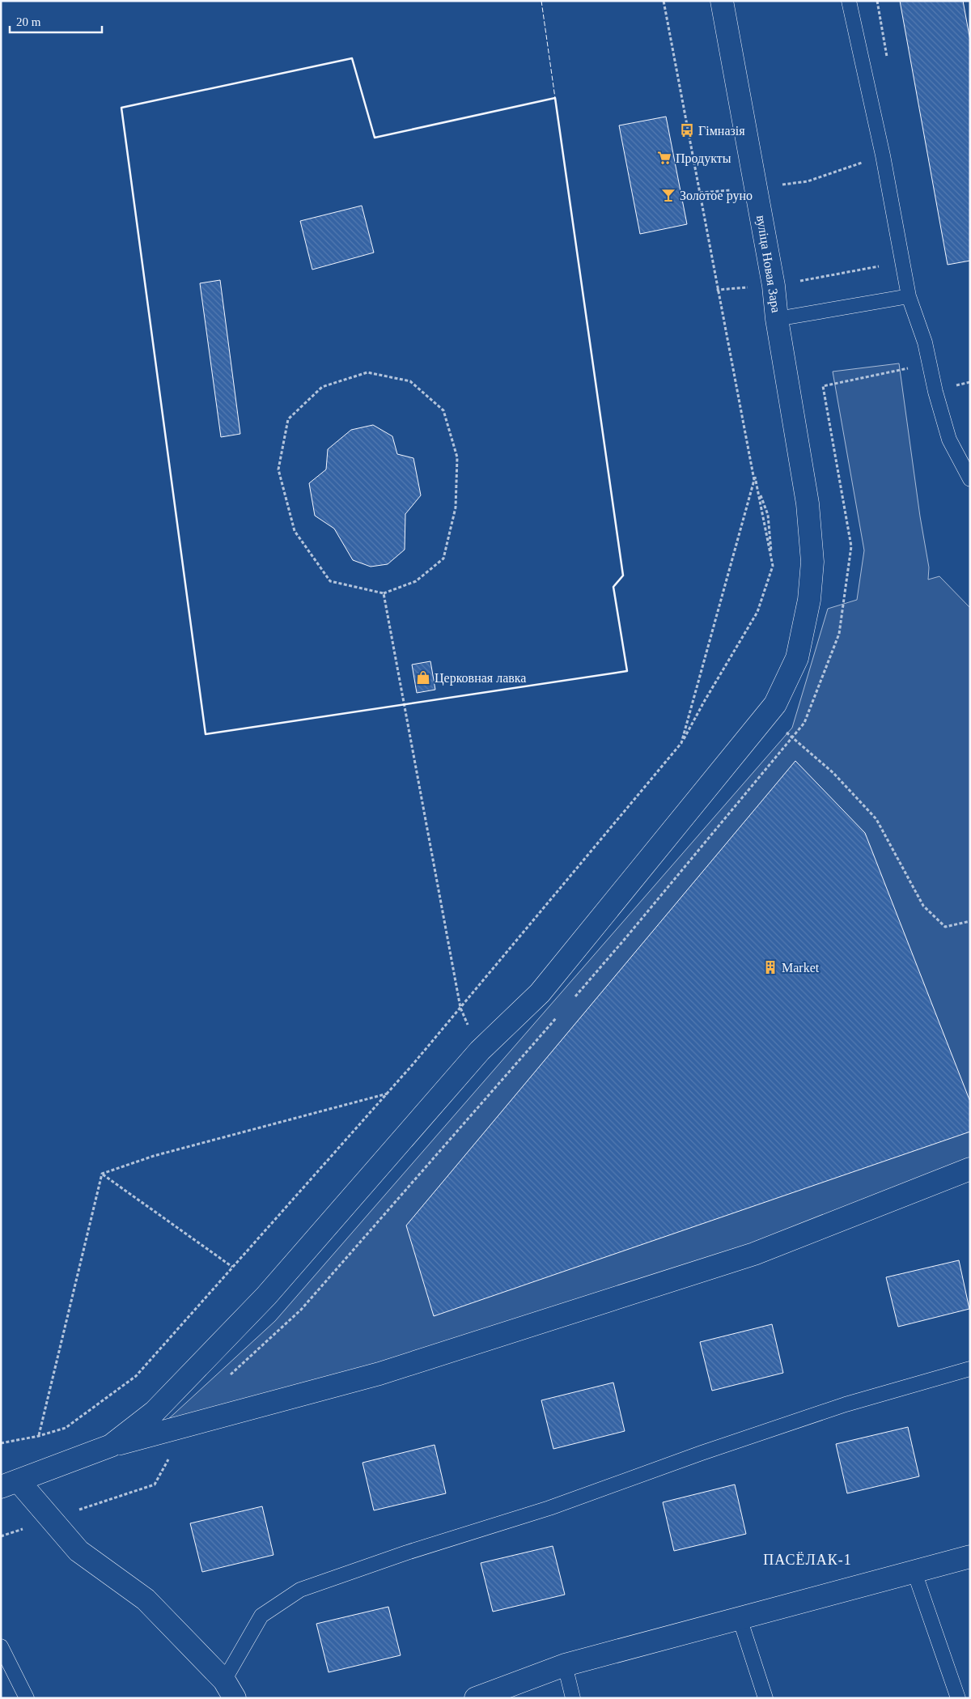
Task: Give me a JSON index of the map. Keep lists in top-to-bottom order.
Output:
{
  "streets": {
    "street": ["вуліца Новая Зара"]
  },
  "districts": ["ПАСЁЛАК-1"],
  "places": {
    "bus stop": ["Гімназія"],
    "supermarket": ["Продукты"],
    "bar": ["Золотое руно"],
    "shop": ["Церковная лавка"],
    "building": ["Market"]
  },
  "scale_bar": "20 m"
}
